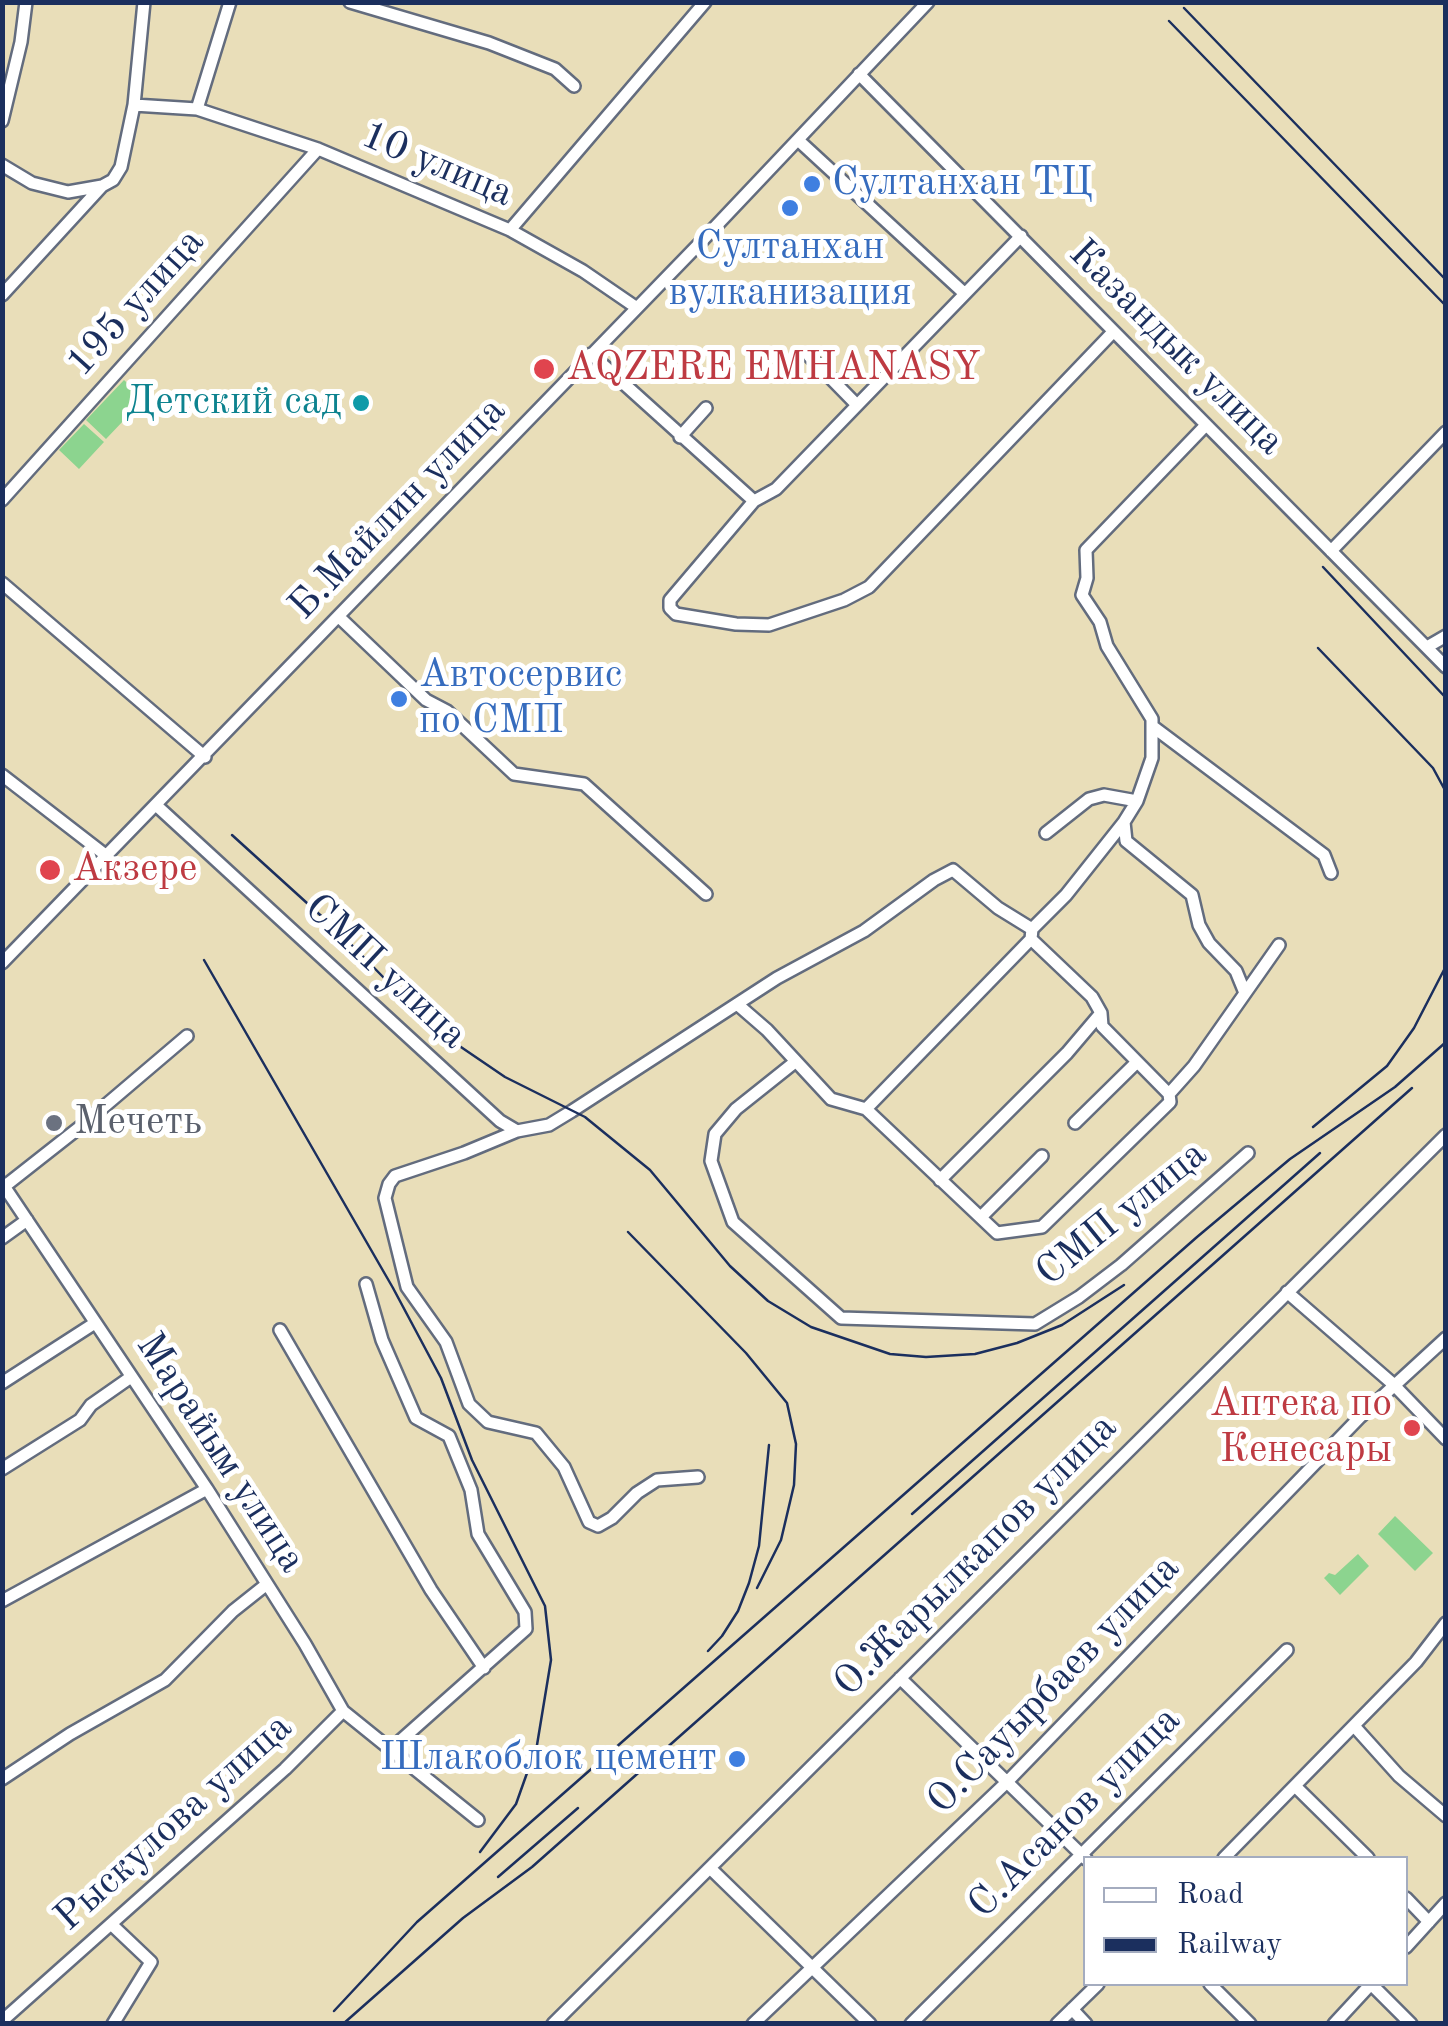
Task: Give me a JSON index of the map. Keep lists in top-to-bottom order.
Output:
{
  "streets": {
    "street": [
      "10 улица",
      "195 улица",
      "Казандык улица",
      "Б.Майлин улица",
      "СМП улица",
      "Марайым улица",
      "О.Жарылкапов улица",
      "О.Сауырбаев улица",
      "С.Асанов улица",
      "Рыскулова улица"
    ]
  },
  "crossings": [
    ["10 улица", "195 улица"],
    ["10 улица", "Б.Майлин улица"],
    ["Казандык улица", "Б.Майлин улица"],
    ["Б.Майлин улица", "СМП улица"],
    ["Марайым улица", "Рыскулова улица"]
  ],
  "places": [
    "Султанхан ТЦ",
    "Султанхан вулканизация",
    "AQZERE EMHANASY",
    "Детский сад",
    "Автосервис по СМП",
    "Акзере",
    "Мечеть",
    "Аптека по Кенесары",
    "Шлакоблок цемент"
  ],
  "legend": ["Road", "Railway"]
}
